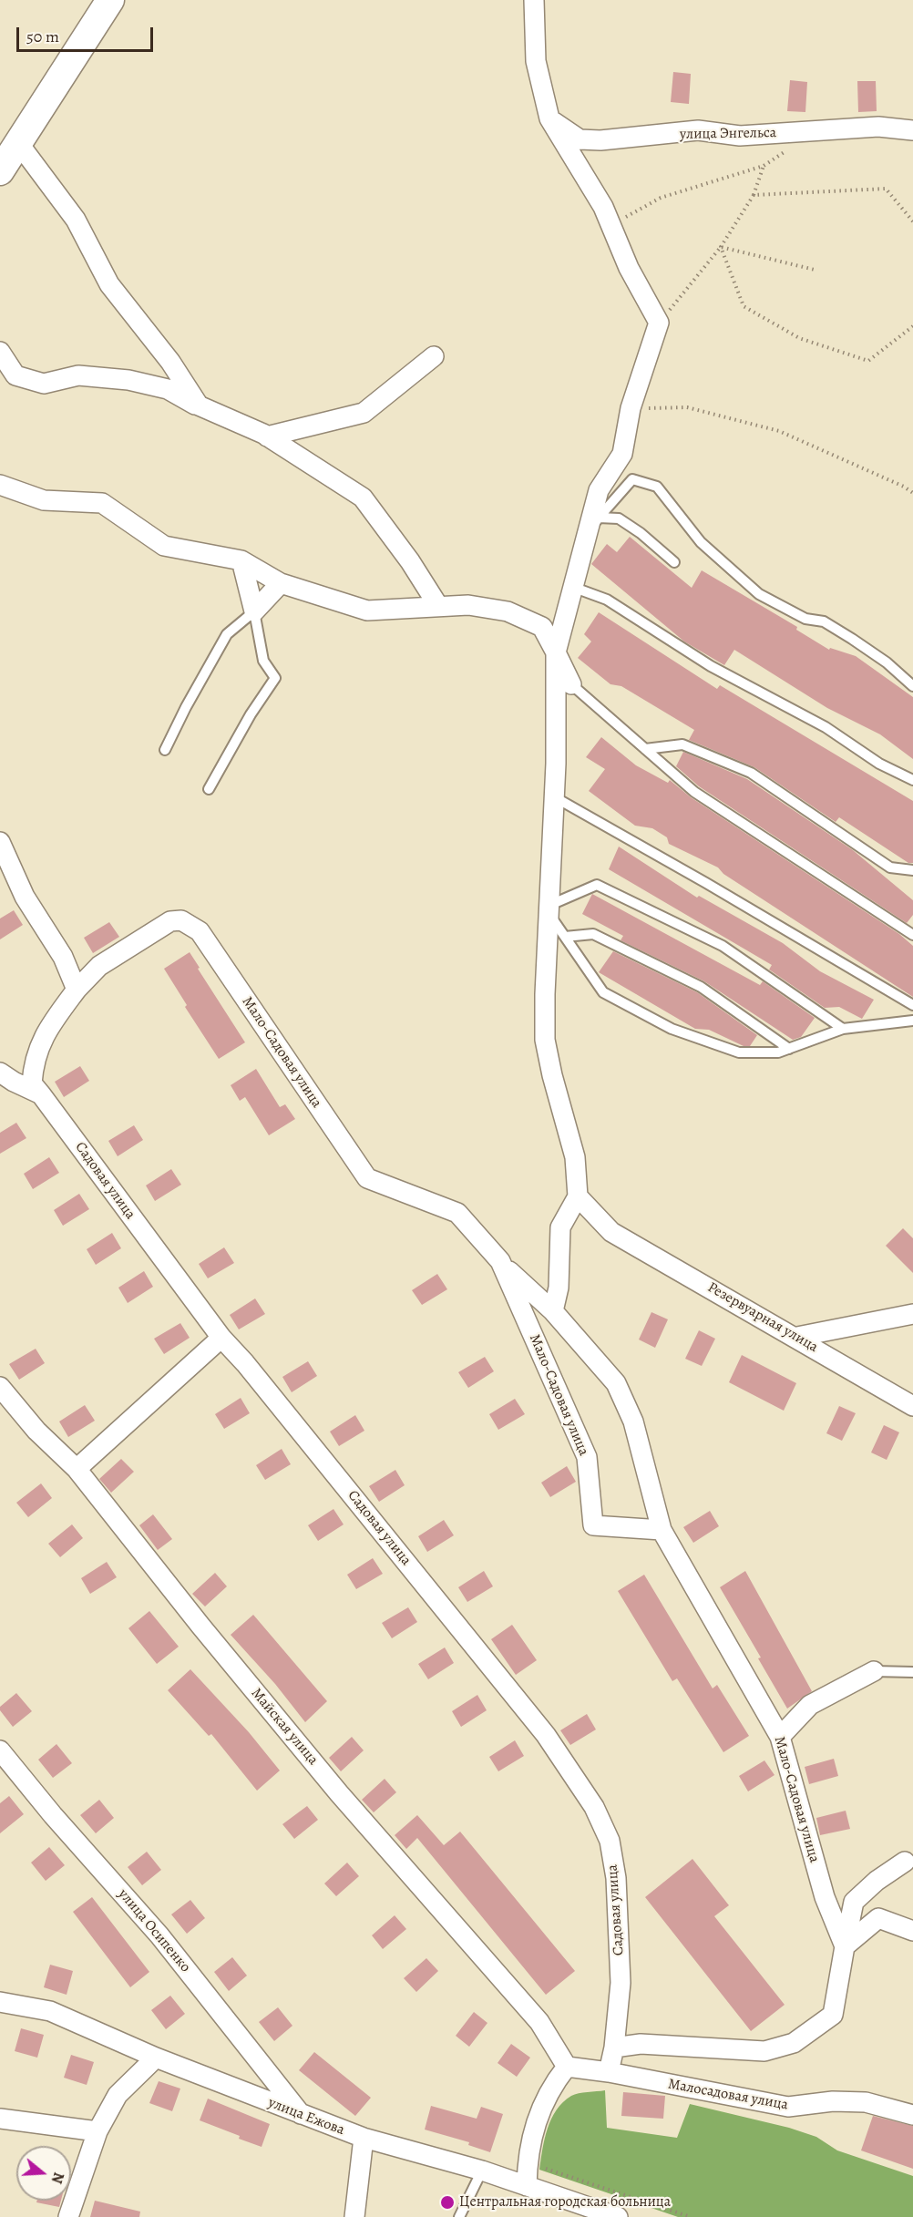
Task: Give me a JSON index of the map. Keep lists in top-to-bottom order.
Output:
{
  "streets": {
    "street": [
      "улица Энгельса",
      "Мало-Садовая улица",
      "Садовая улица",
      "Резервуарная улица",
      "Майская улица",
      "улица Осипенко",
      "Малосадовая улица",
      "улица Ежова"
    ]
  },
  "crossings": [
    ["Мало-Садовая улица", "Садовая улица"],
    ["Майская улица", "Малосадовая улица"],
    ["улица Осипенко", "улица Ежова"]
  ],
  "places": ["Центральная городская больница"],
  "scale_bar": "50 m",
  "north": "right"
}
